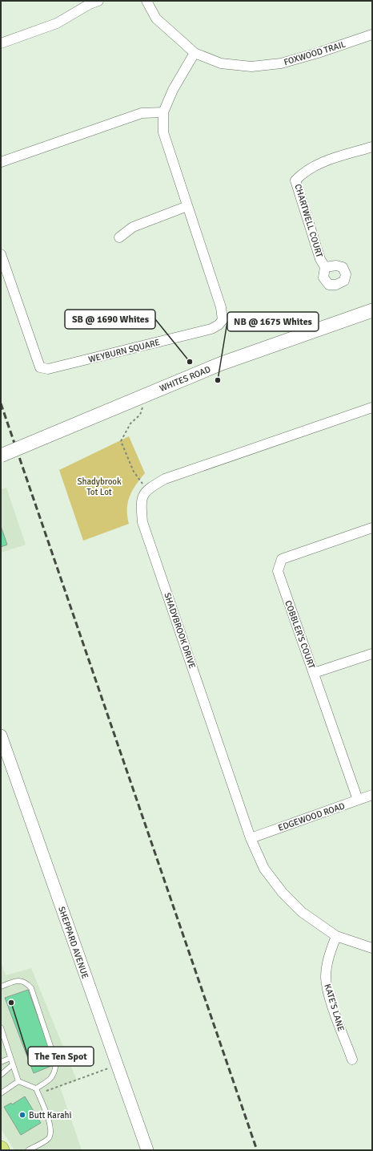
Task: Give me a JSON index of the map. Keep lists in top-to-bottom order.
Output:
{
  "streets": {
    "main road": ["WHITES ROAD"],
    "street": [
      "FOXWOOD TRAIL",
      "CHARTWELL COURT",
      "WEYBURN SQUARE",
      "SHADYBROOK DRIVE",
      "COBBLER'S COURT",
      "EDGEWOOD ROAD",
      "SHEPPARD AVENUE",
      "KATE'S LANE"
    ]
  },
  "crossings": [
    ["FOXWOOD TRAIL", "WEYBURN SQUARE"],
    ["SHADYBROOK DRIVE", "EDGEWOOD ROAD"],
    ["SHADYBROOK DRIVE", "KATE'S LANE"],
    ["COBBLER'S COURT", "EDGEWOOD ROAD"]
  ],
  "parks": ["Shadybrook Tot Lot"],
  "places": [
    "SB @ 1690 Whites",
    "NB @ 1675 Whites",
    "The Ten Spot",
    "Butt Karahi"
  ]
}
